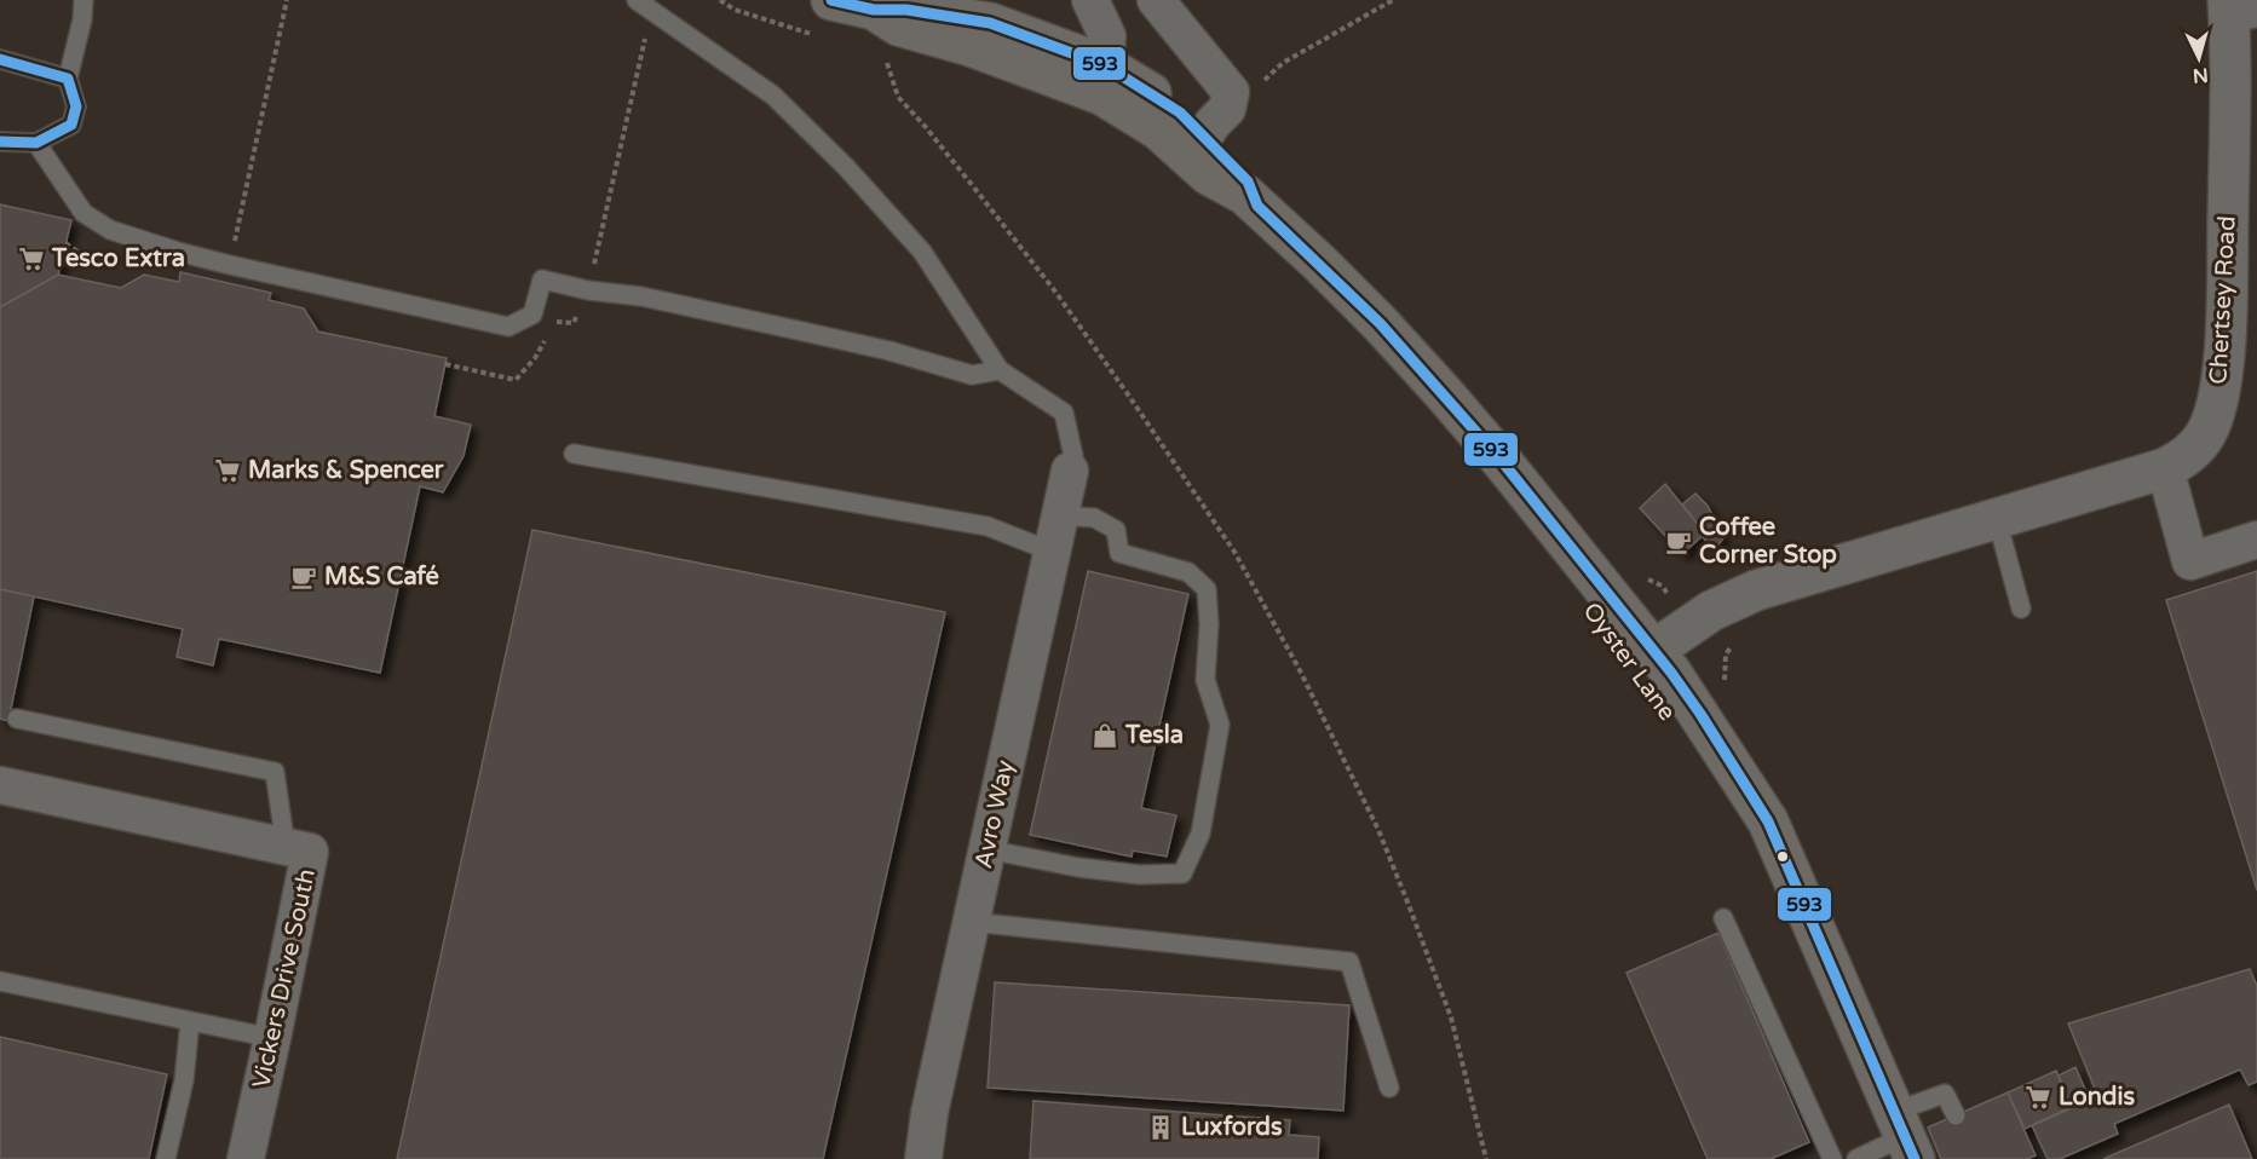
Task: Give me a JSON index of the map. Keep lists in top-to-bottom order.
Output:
{
  "streets": {
    "main road": ["Oyster Lane"],
    "street": ["Chertsey Road", "Avro Way", "Vickers Drive South"]
  },
  "crossings": [
    ["Chertsey Road", "Oyster Lane"]
  ],
  "places": {
    "supermarket": ["Tesco Extra", "Marks & Spencer", "Londis"],
    "cafe": ["Coffee Corner Stop", "M&S Café"],
    "shop": ["Tesla"],
    "building": ["Luxfords"]
  },
  "lines": ["transit line 593"],
  "north": "bottom"
}
